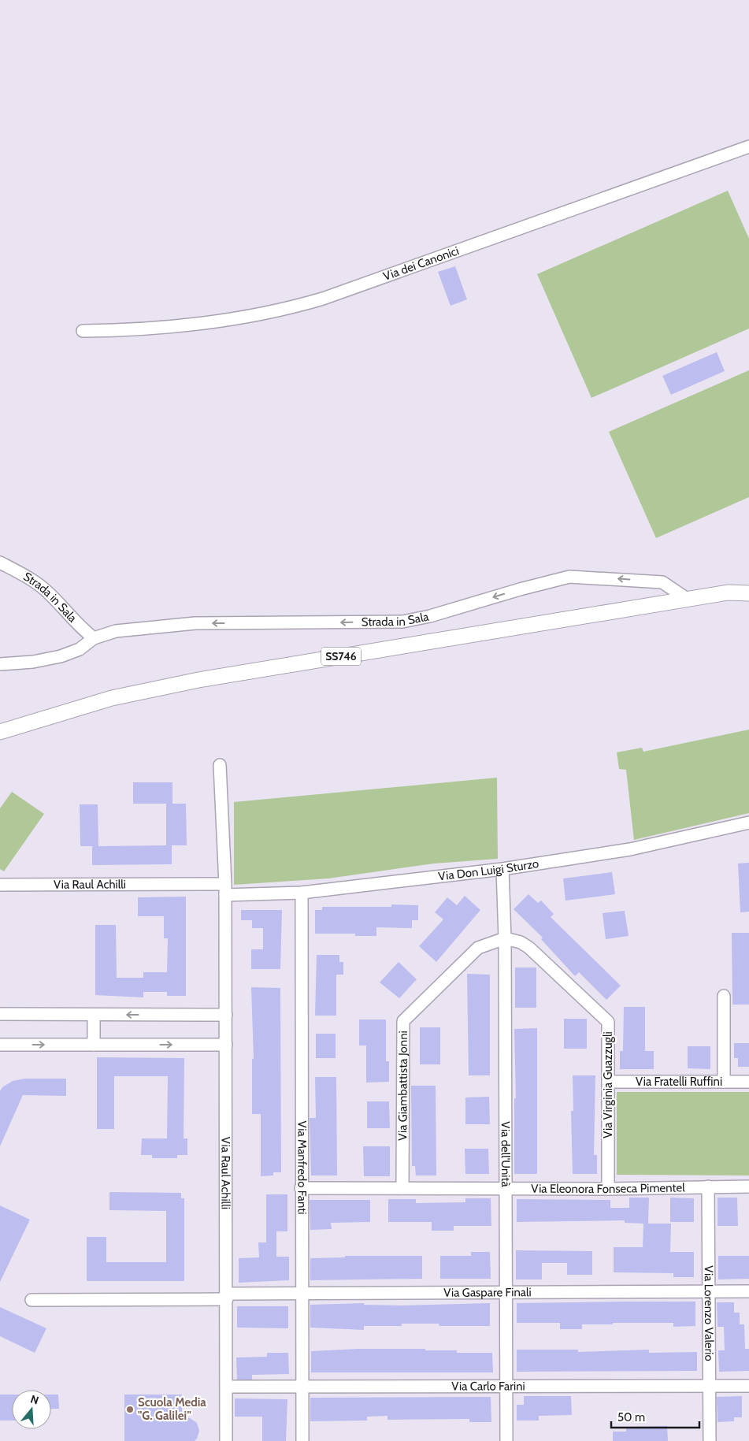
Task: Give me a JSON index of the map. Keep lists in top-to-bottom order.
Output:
{
  "streets": {
    "main road": ["SS746"],
    "street": [
      "Via dei Canonici",
      "Strada in Sala",
      "Via Don Luigi Sturzo",
      "Via Raul Achilli",
      "Via Fratelli Ruffini",
      "Via Virginia Guazzugli",
      "Via Giambattista Jonni",
      "Via dell'Unità",
      "Via Manfredo Fanti",
      "Via Eleonora Fonseca Pimentel",
      "Via Gaspare Finali",
      "Via Lorenzo Valerio",
      "Via Carlo Farini"
    ]
  },
  "crossings": [
    ["Strada in Sala", "SS746"],
    ["Via Don Luigi Sturzo", "Via Raul Achilli"],
    ["Via Don Luigi Sturzo", "Via dell'Unità"],
    ["Via Don Luigi Sturzo", "Via Manfredo Fanti"],
    ["Via Raul Achilli", "Via Gaspare Finali"],
    ["Via Raul Achilli", "Via Carlo Farini"],
    ["Via Fratelli Ruffini", "Via Virginia Guazzugli"],
    ["Via Virginia Guazzugli", "Via Giambattista Jonni"],
    ["Via Virginia Guazzugli", "Via dell'Unità"],
    ["Via Virginia Guazzugli", "Via Eleonora Fonseca Pimentel"],
    ["Via Giambattista Jonni", "Via dell'Unità"],
    ["Via Giambattista Jonni", "Via Eleonora Fonseca Pimentel"],
    ["Via dell'Unità", "Via Eleonora Fonseca Pimentel"],
    ["Via dell'Unità", "Via Gaspare Finali"],
    ["Via dell'Unità", "Via Carlo Farini"],
    ["Via Manfredo Fanti", "Via Eleonora Fonseca Pimentel"],
    ["Via Manfredo Fanti", "Via Gaspare Finali"],
    ["Via Manfredo Fanti", "Via Carlo Farini"],
    ["Via Eleonora Fonseca Pimentel", "Via Lorenzo Valerio"],
    ["Via Gaspare Finali", "Via Lorenzo Valerio"],
    ["Via Lorenzo Valerio", "Via Carlo Farini"]
  ],
  "one_way": ["Strada in Sala"],
  "places": ["Scuola Media \"G. Galilei\""],
  "scale_bar": "50 m",
  "north": "top"
}
